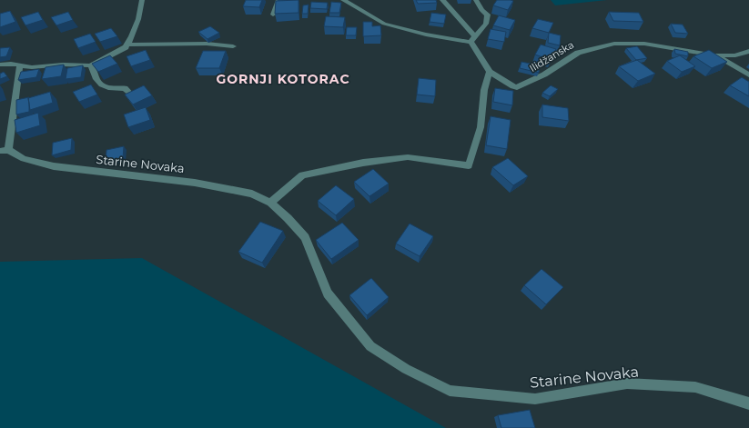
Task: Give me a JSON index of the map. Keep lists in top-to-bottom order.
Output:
{
  "streets": {
    "street": ["Ilidžanska", "Starine Novaka"]
  },
  "districts": ["GORNJI KOTORAC"]
}
